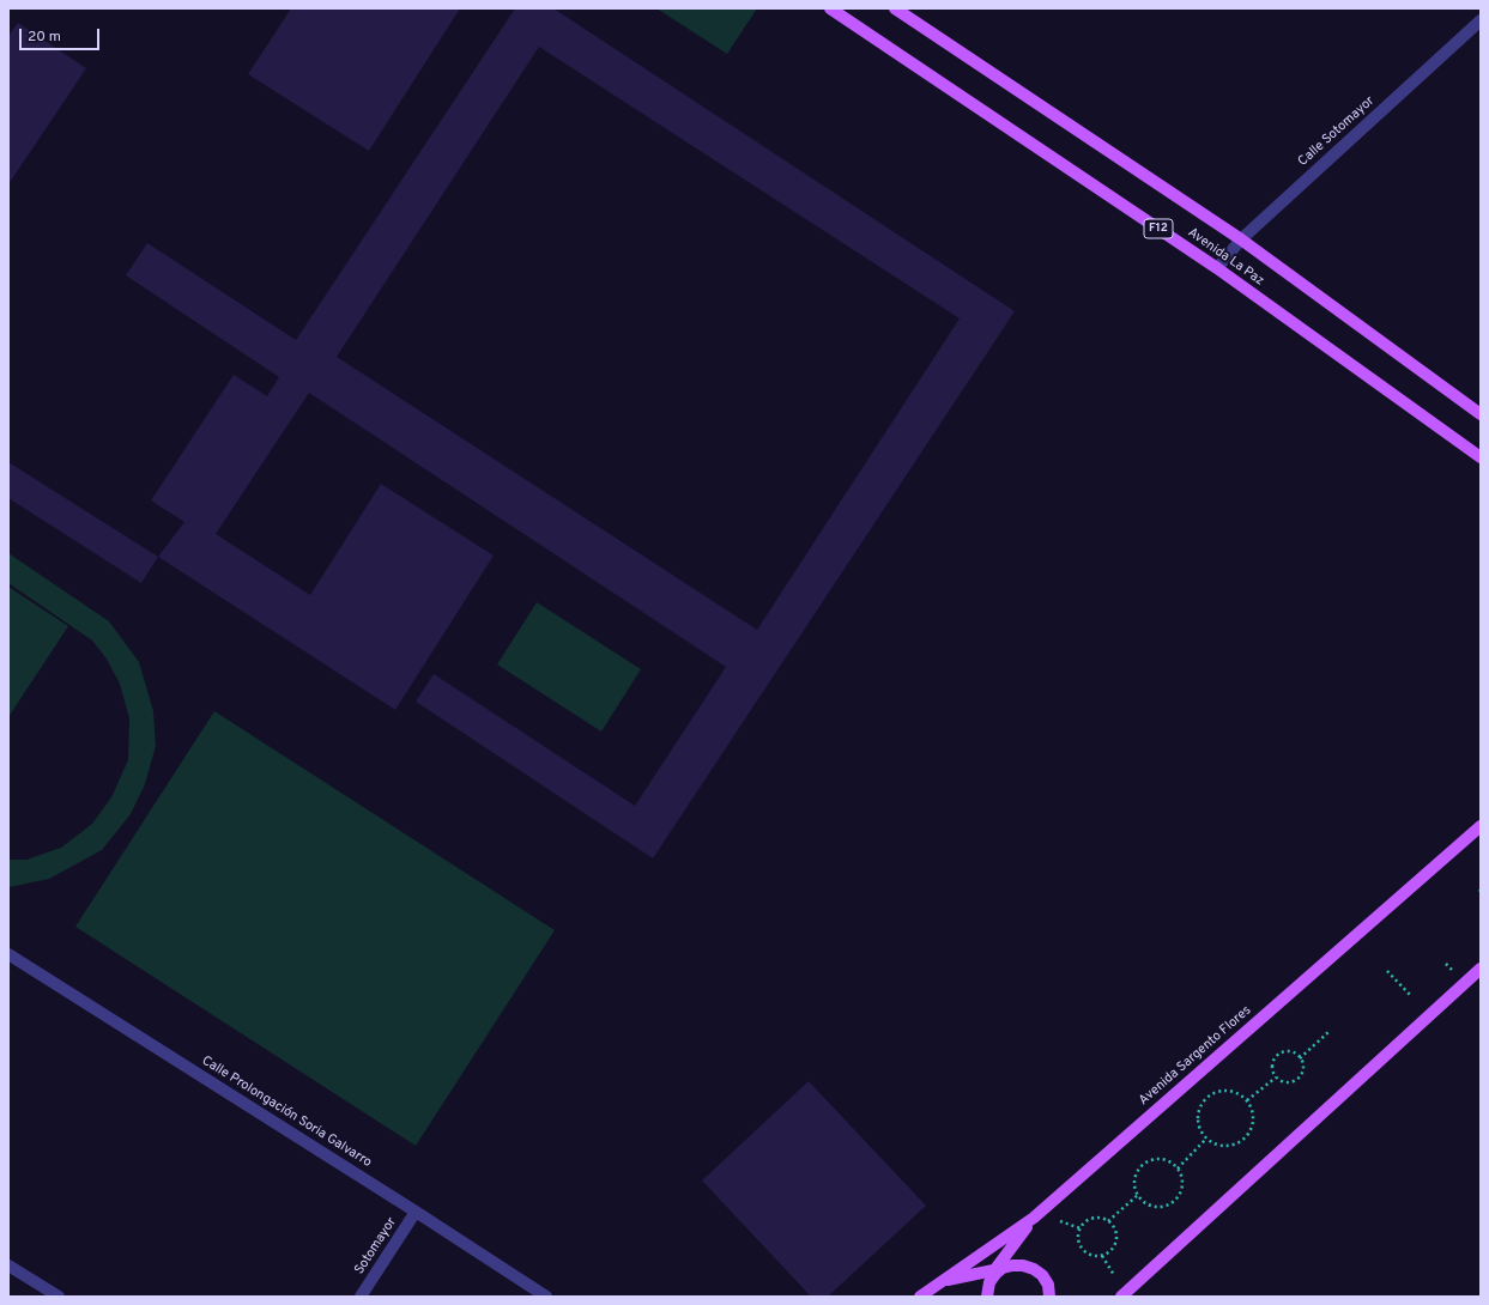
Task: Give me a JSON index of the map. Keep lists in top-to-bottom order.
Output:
{
  "streets": {
    "main road": ["F12", "Avenida La Paz", "Avenida Sargento Flores"],
    "street": ["Calle Sotomayor", "Calle Prolongación Soria Galvarro", "Sotomayor"]
  },
  "crossings": [
    ["Calle Sotomayor", "Avenida La Paz"],
    ["Calle Prolongación Soria Galvarro", "Sotomayor"]
  ],
  "scale_bar": "20 m"
}
